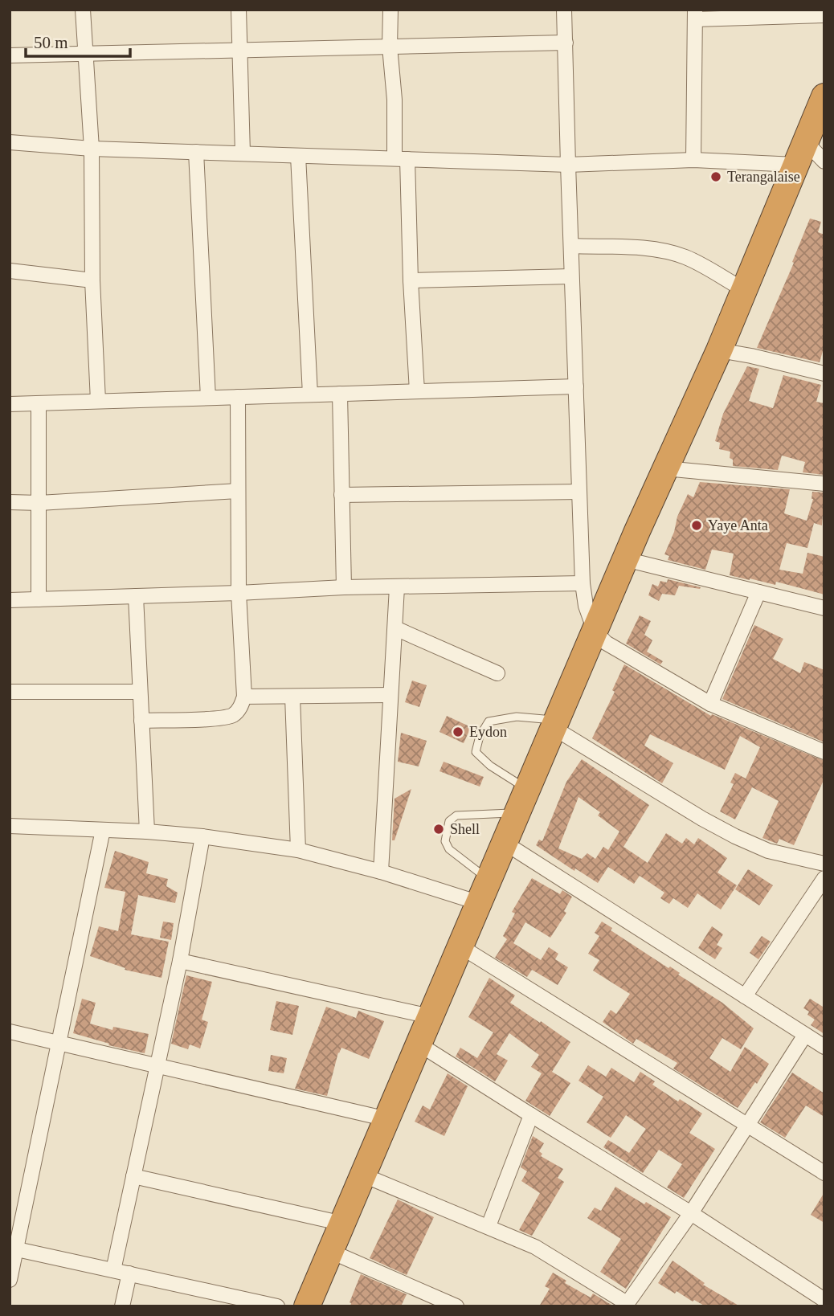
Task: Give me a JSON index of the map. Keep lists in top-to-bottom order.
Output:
{
  "places": [
    "Terangalaise",
    "Yaye Anta",
    "Eydon",
    "Shell"
  ],
  "scale_bar": "50 m"
}
